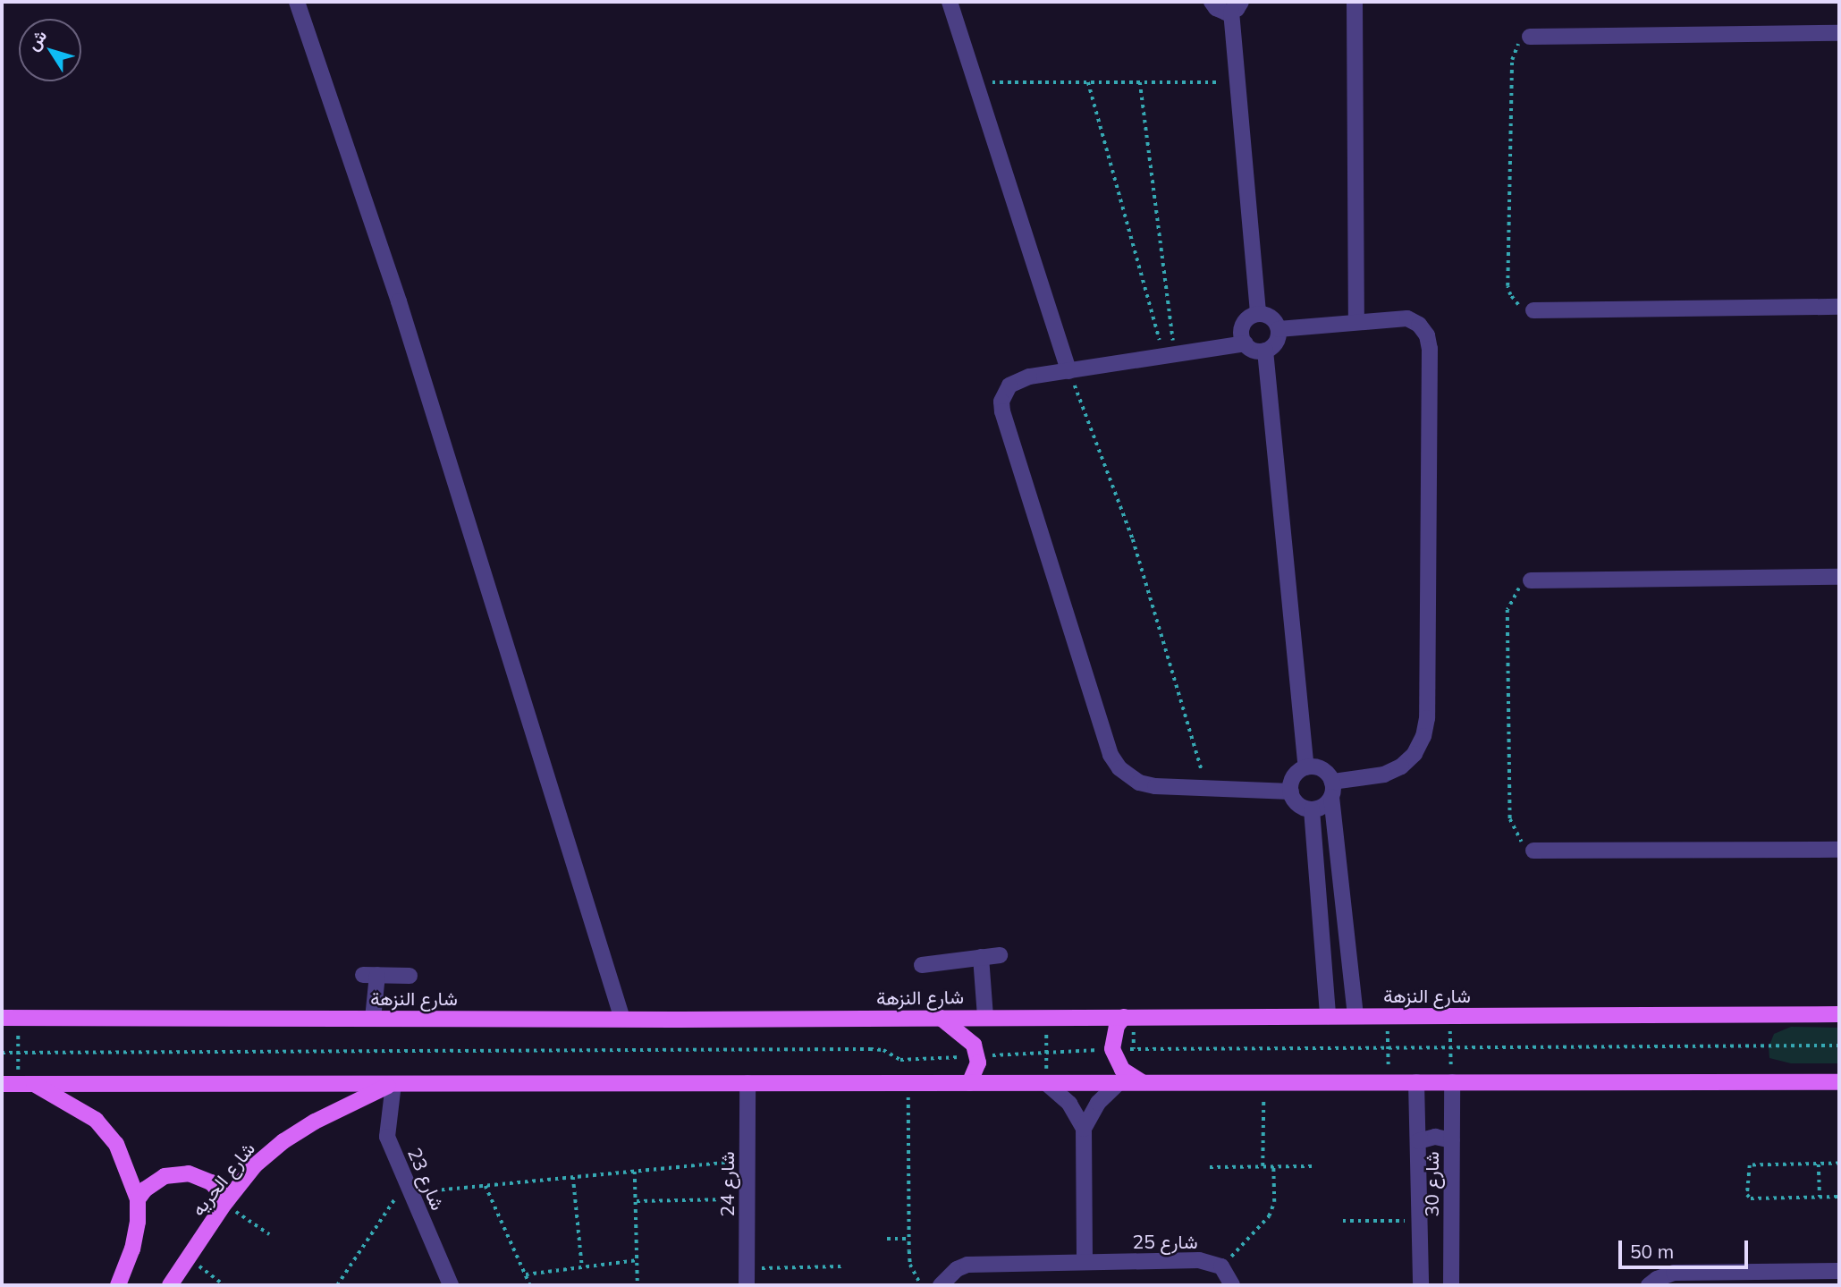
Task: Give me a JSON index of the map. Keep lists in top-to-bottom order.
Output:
{
  "streets": {
    "main road": ["شارع النزهة", "شارع الحريه"],
    "street": [
      "شارع 23",
      "شارع 24",
      "شارع 30",
      "شارع 25"
    ]
  },
  "crossings": [
    ["شارع الحريه", "شارع 23"]
  ],
  "scale_bar": "50 m",
  "north": "top left"
}
